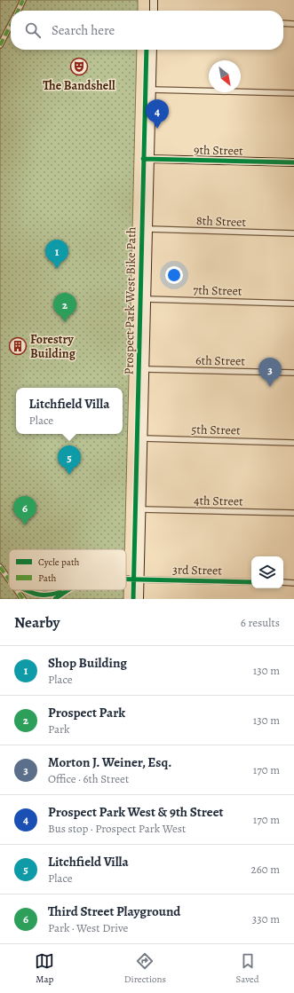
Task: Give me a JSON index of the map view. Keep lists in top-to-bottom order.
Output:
{
  "streets": {
    "street": [
      "9th Street",
      "8th Street",
      "7th Street",
      "6th Street",
      "5th Street",
      "4th Street",
      "3rd Street"
    ],
    "cycle path": ["Prospect Park West Bike Path"]
  },
  "places": {
    "theatre": ["The Bandshell"],
    "building": ["Forestry Building"]
  },
  "legend": ["Cycle path", "Path"],
  "north": "bottom right",
  "page": {
    "search": "Search here",
    "pins": [
      "4",
      "1",
      "2",
      "3",
      "5",
      "6"
    ],
    "popup": ["Litchfield Villa", "Place"],
    "heading": ["Nearby", "6 results"],
    "list": [
      {
        "mark": "1",
        "name": "Shop Building",
        "note": "Place",
        "value": "130 m"
      },
      {
        "mark": "2",
        "name": "Prospect Park",
        "note": "Park",
        "value": "130 m"
      },
      {
        "mark": "3",
        "name": "Morton J. Weiner, Esq.",
        "note": "Office · 6th Street",
        "value": "170 m"
      },
      {
        "mark": "4",
        "name": "Prospect Park West & 9th Street",
        "note": "Bus stop · Prospect Park West",
        "value": "170 m"
      },
      {
        "mark": "5",
        "name": "Litchfield Villa",
        "note": "Place",
        "value": "260 m"
      },
      {
        "mark": "6",
        "name": "Third Street Playground",
        "note": "Park · West Drive",
        "value": "330 m"
      }
    ],
    "nav": ["Map", "Directions", "Saved"]
  }
}
